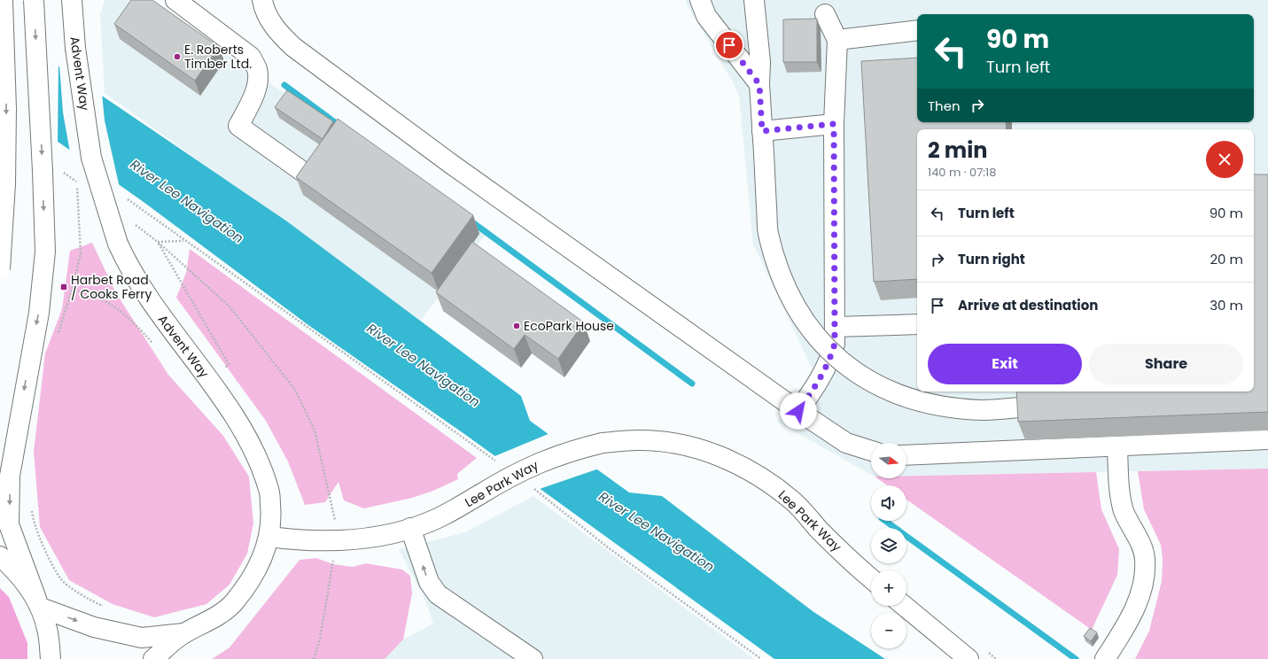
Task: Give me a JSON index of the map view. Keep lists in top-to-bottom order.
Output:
{
  "streets": {
    "main road": ["Advent Way", "Lee Park Way"]
  },
  "crossings": [
    ["Advent Way", "Lee Park Way"]
  ],
  "water": ["River Lee Navigation"],
  "places": {
    "other": ["E. Roberts Timber Ltd.", "EcoPark House"],
    "transit": ["Harbet Road / Cooks Ferry"]
  },
  "north": "right",
  "page": {
    "turn": ["90 m", "Turn left"],
    "then": "Then",
    "heading": ["2 min", "140 m · 07:18"],
    "list": [
      {
        "name": "Turn left",
        "value": "90 m"
      },
      {
        "name": "Turn right",
        "value": "20 m"
      },
      {
        "name": "Arrive at destination",
        "value": "30 m"
      }
    ],
    "buttons": ["Exit", "Share"],
    "map_buttons": ["+", "−"]
  }
}
